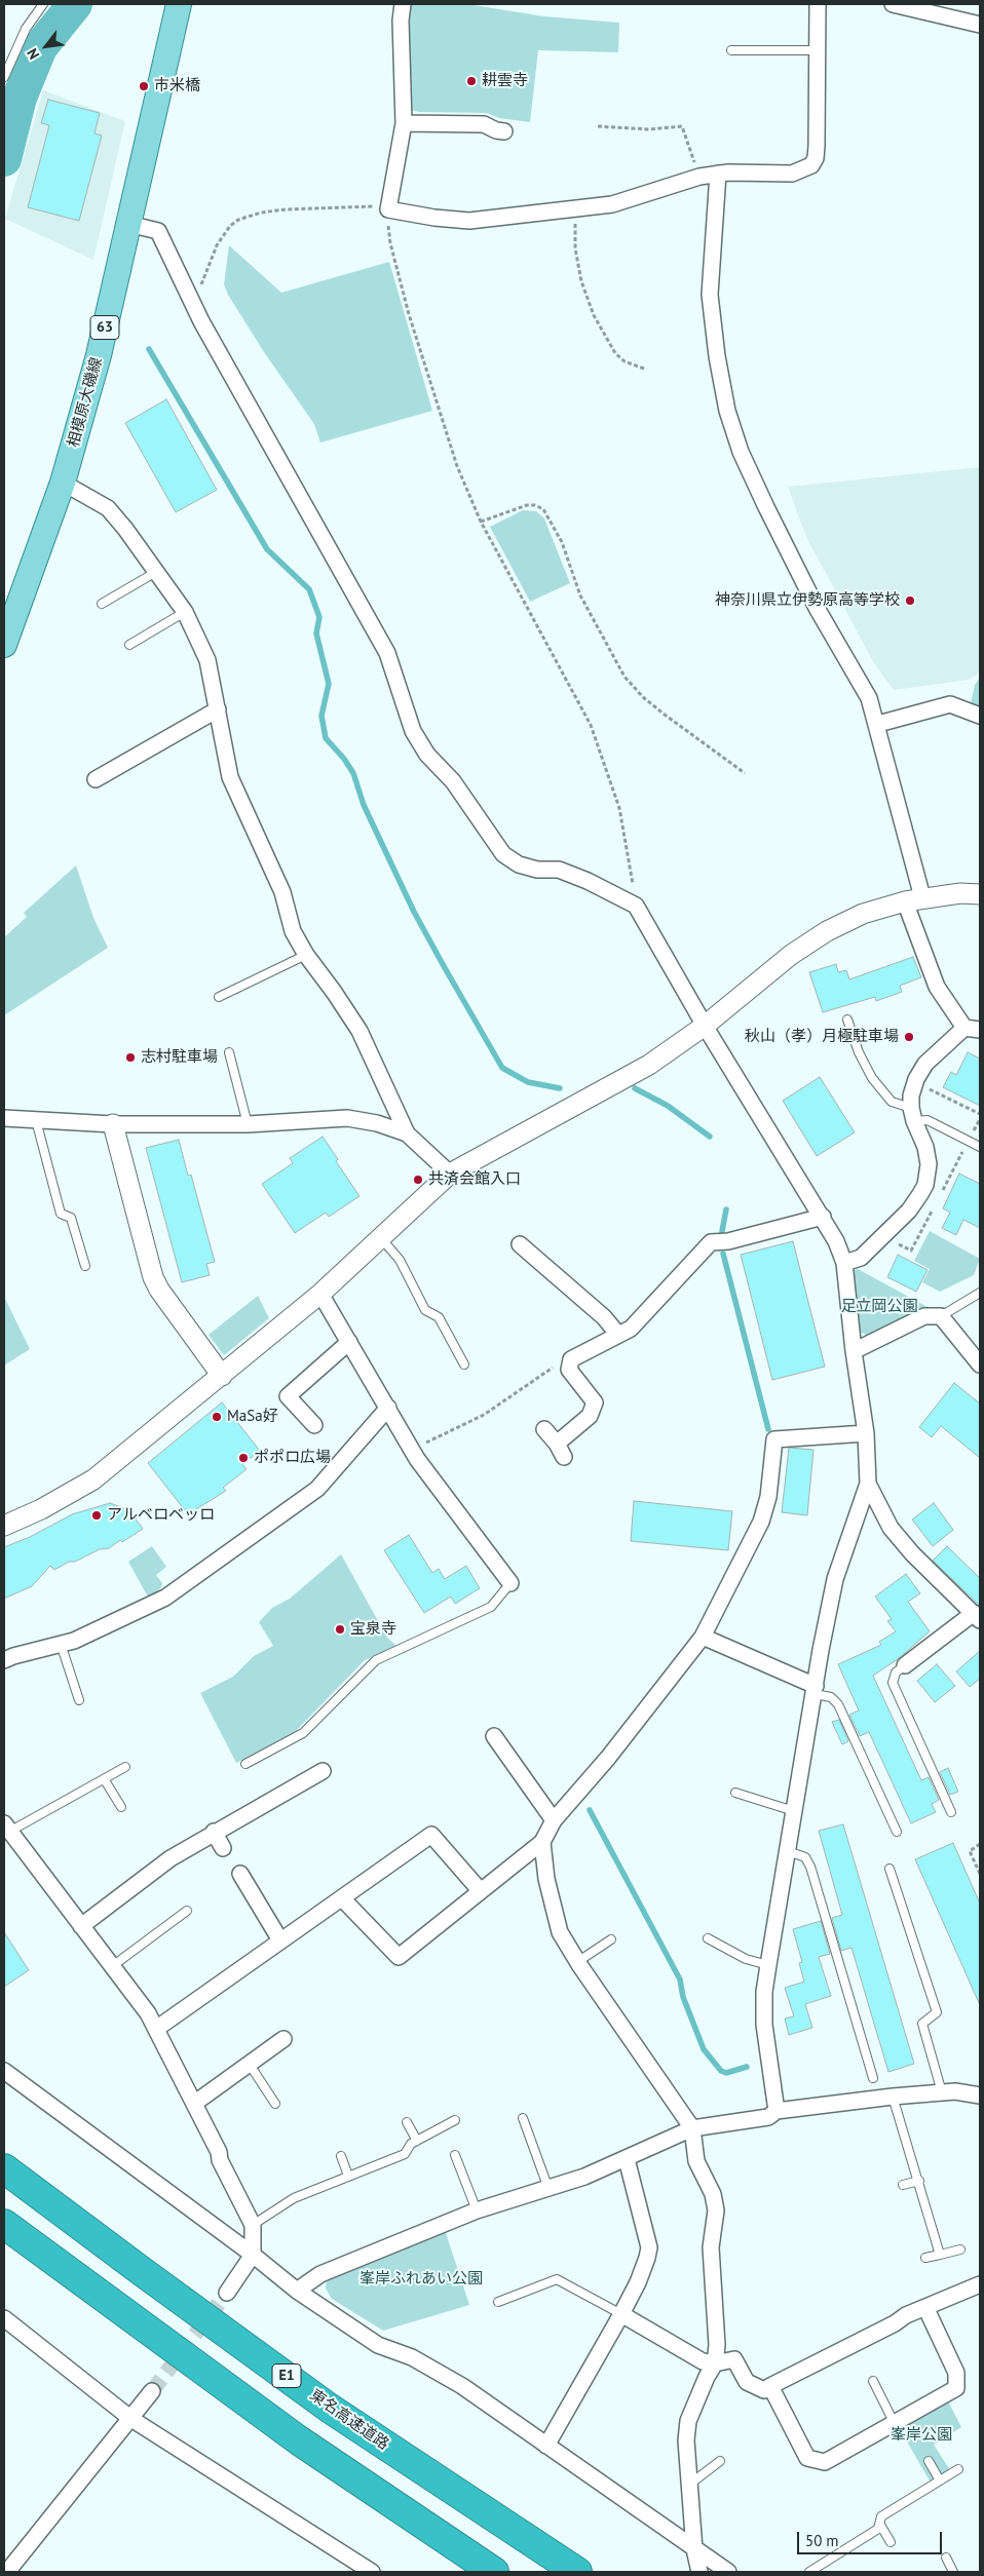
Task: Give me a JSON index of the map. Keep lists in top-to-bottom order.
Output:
{
  "streets": {
    "highway": ["E1", "東名高速道路"],
    "main road": ["63", "相模原大磯線"]
  },
  "parks": ["足立岡公園", "峯岸ふれあい公園", "峯岸公園"],
  "places": [
    "耕雲寺",
    "市米橋",
    "神奈川県立伊勢原高等学校",
    "秋山（孝）月極駐車場",
    "志村駐車場",
    "共済会館入口",
    "MaSa好",
    "ポポロ広場",
    "アルベロベッロ",
    "宝泉寺"
  ],
  "scale_bar": "50 m",
  "north": "bottom left"
}
